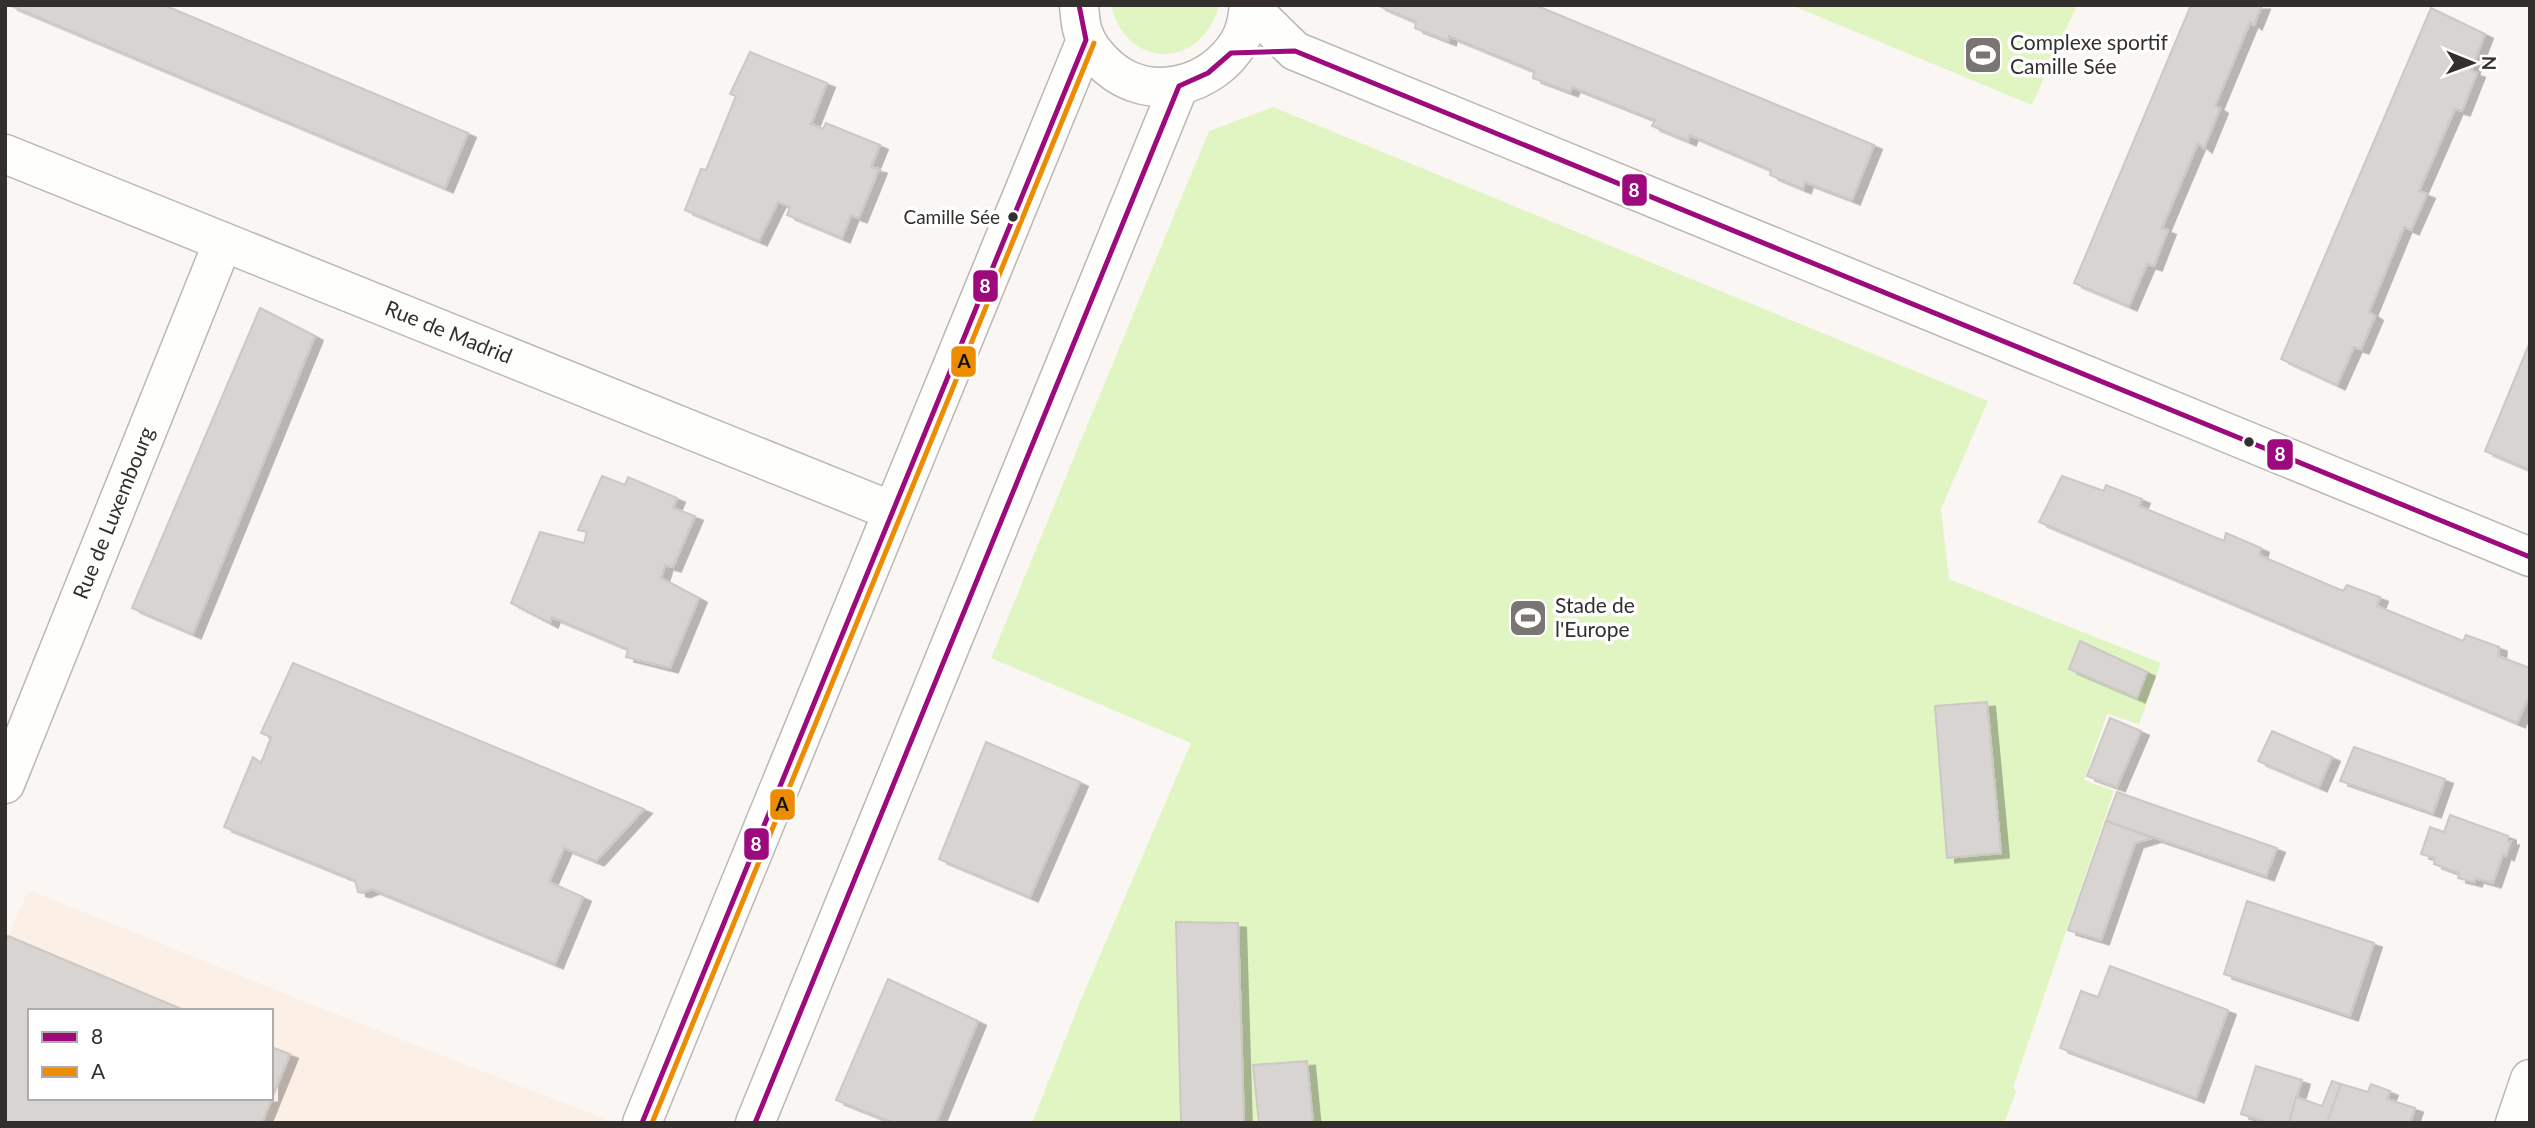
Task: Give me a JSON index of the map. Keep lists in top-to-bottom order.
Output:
{
  "streets": {
    "street": ["Rue de Madrid", "Rue de Luxembourg"]
  },
  "crossings": [
    ["Rue de Madrid", "Rue de Luxembourg"]
  ],
  "places": {
    "sports": ["Complexe sportif Camille Sée", "Stade de l'Europe"],
    "other": ["Camille Sée"]
  },
  "lines": ["transit line 8", "transit line A"],
  "legend": ["8", "A"],
  "north": "right"
}
